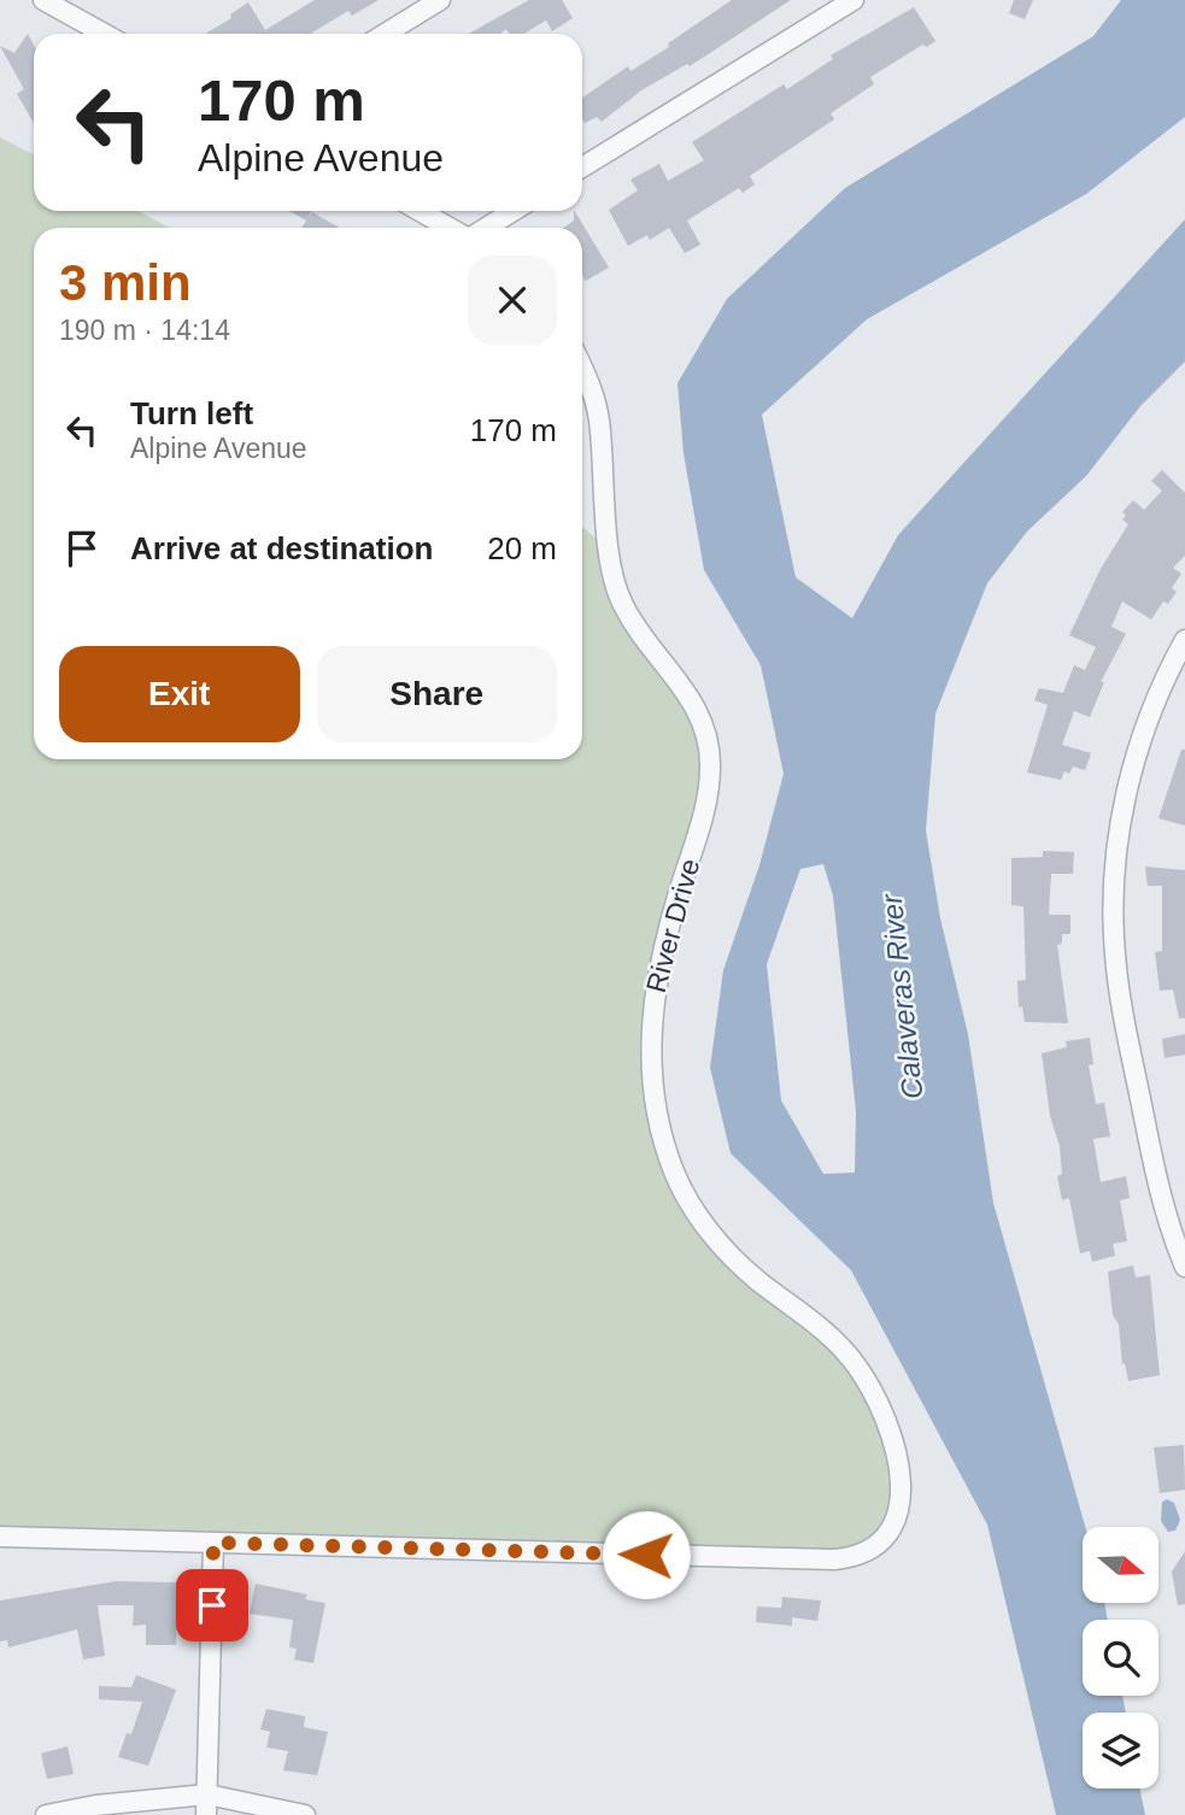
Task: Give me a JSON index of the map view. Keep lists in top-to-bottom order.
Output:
{
  "streets": {
    "street": ["River Drive"]
  },
  "water": ["Calaveras River"],
  "north": "right",
  "page": {
    "turn": ["170 m", "Alpine Avenue"],
    "heading": ["3 min", "190 m · 14:14"],
    "list": [
      {
        "name": "Turn left",
        "note": "Alpine Avenue",
        "value": "170 m"
      },
      {
        "name": "Arrive at destination",
        "value": "20 m"
      }
    ],
    "buttons": ["Exit", "Share"]
  }
}
